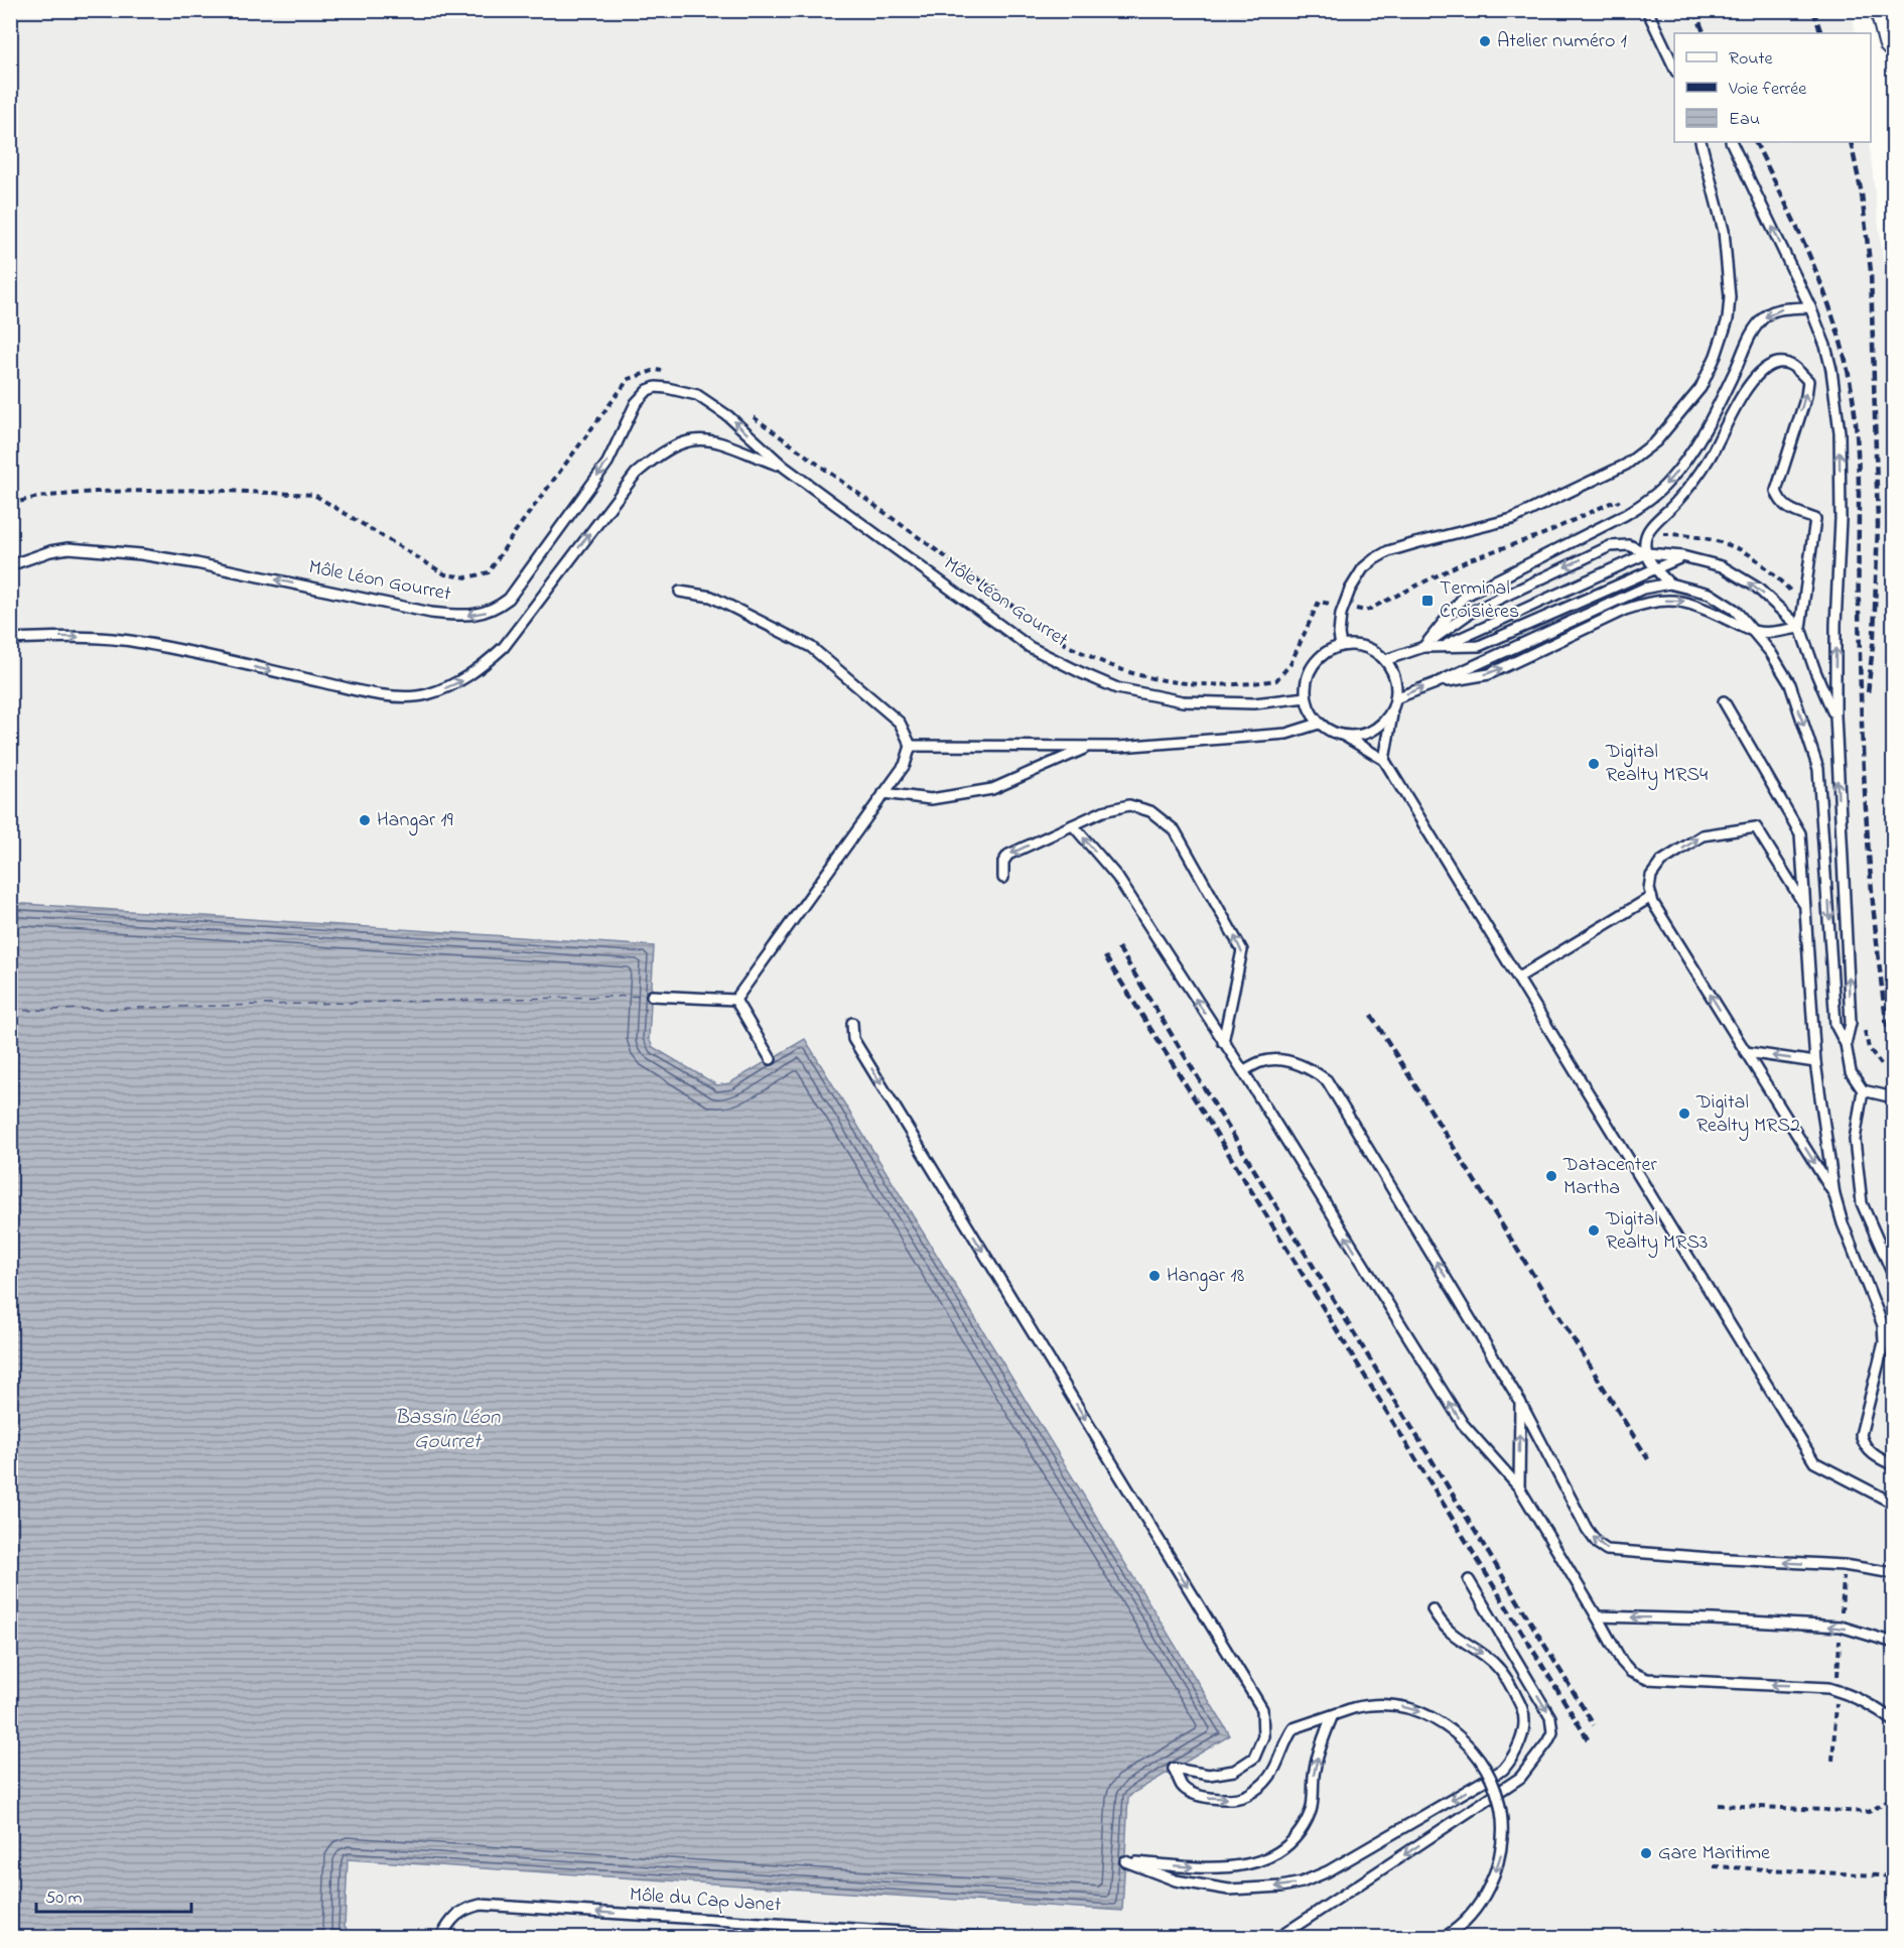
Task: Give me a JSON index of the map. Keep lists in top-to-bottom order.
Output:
{
  "streets": {
    "lane": ["Môle Léon Gourret", "Môle du Cap Janet"]
  },
  "one_way": ["Môle du Cap Janet"],
  "water": ["Bassin Léon Gourret"],
  "places": {
    "other": [
      "Atelier numéro 1",
      "Digital Realty MRS4",
      "Hangar 19",
      "Digital Realty MRS2",
      "Datacenter Martha",
      "Digital Realty MRS3",
      "Hangar 18",
      "Gare Maritime"
    ],
    "transit": ["Terminal Croisières"]
  },
  "legend": ["Route", "Voie ferrée", "Eau"],
  "scale_bar": "50 m"
}
